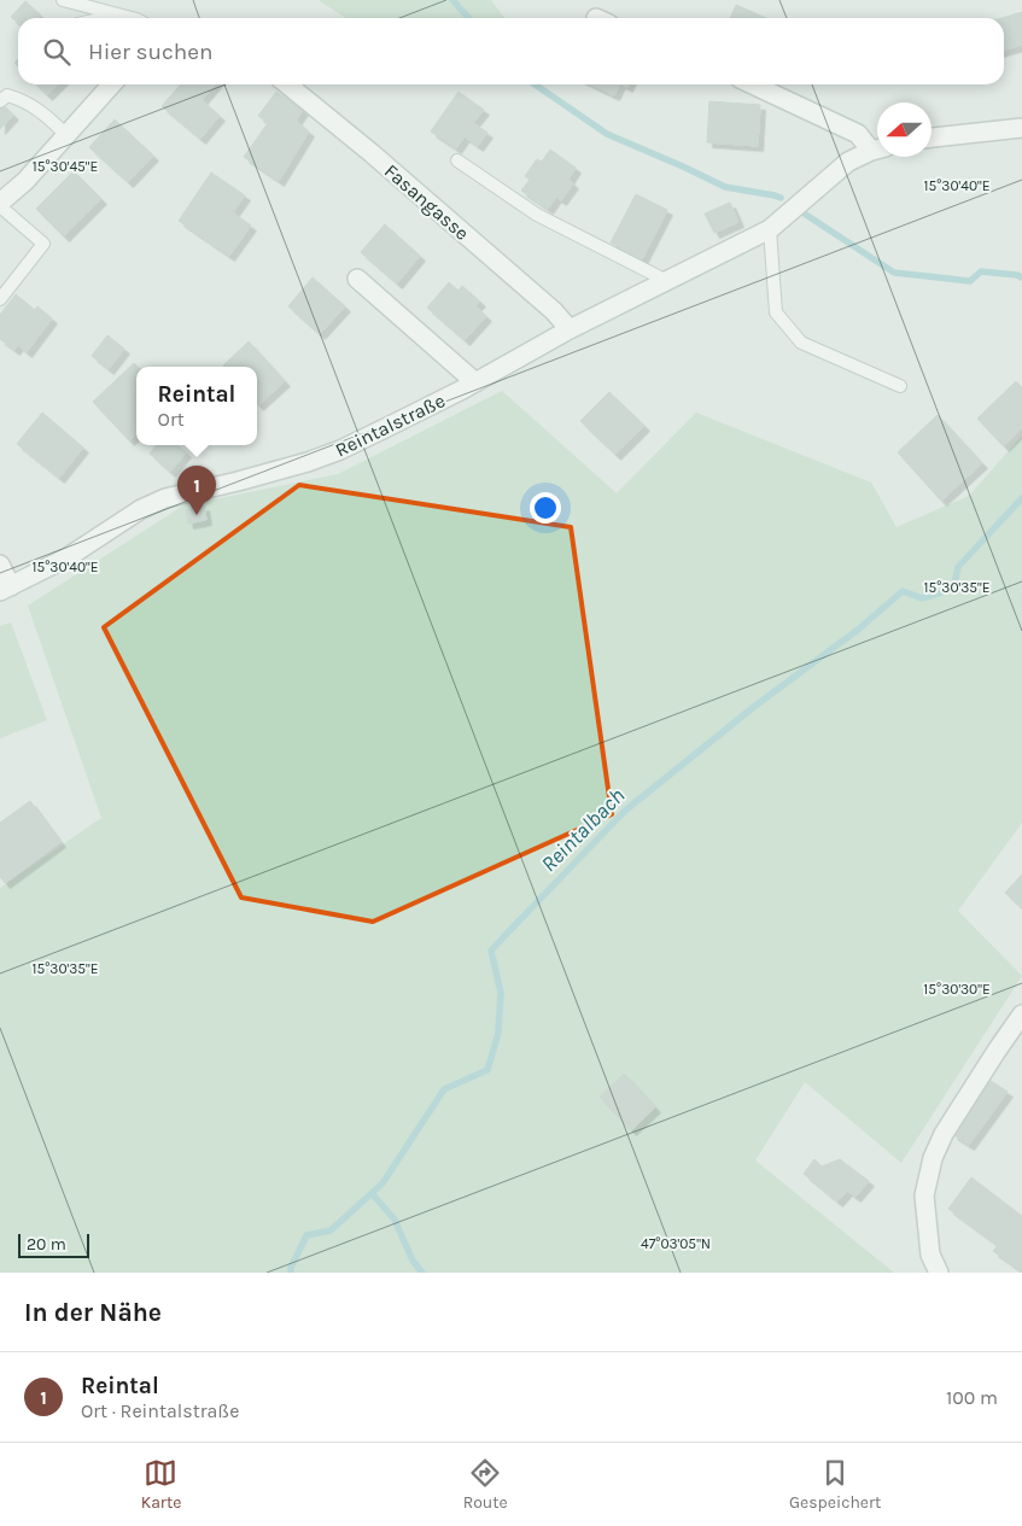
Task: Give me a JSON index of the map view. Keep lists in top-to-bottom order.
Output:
{
  "streets": {
    "street": ["Fasangasse", "Reintalstraße"]
  },
  "crossings": [
    ["Fasangasse", "Reintalstraße"]
  ],
  "water": ["Reintalbach"],
  "scale_bar": "20 m",
  "north": "left",
  "page": {
    "search": "Hier suchen",
    "popup": ["Reintal", "Ort"],
    "pins": "1",
    "scale": "20 m",
    "heading": "In der Nähe",
    "list": [
      {
        "mark": "1",
        "name": "Reintal",
        "note": "Ort · Reintalstraße",
        "value": "100 m"
      }
    ],
    "nav": ["Karte", "Route", "Gespeichert"]
  },
  "coordinates": [
    "15°30'45\"E",
    "15°30'40\"E",
    "15°30'35\"E",
    "15°30'30\"E",
    "47°03'05\"N"
  ]
}
